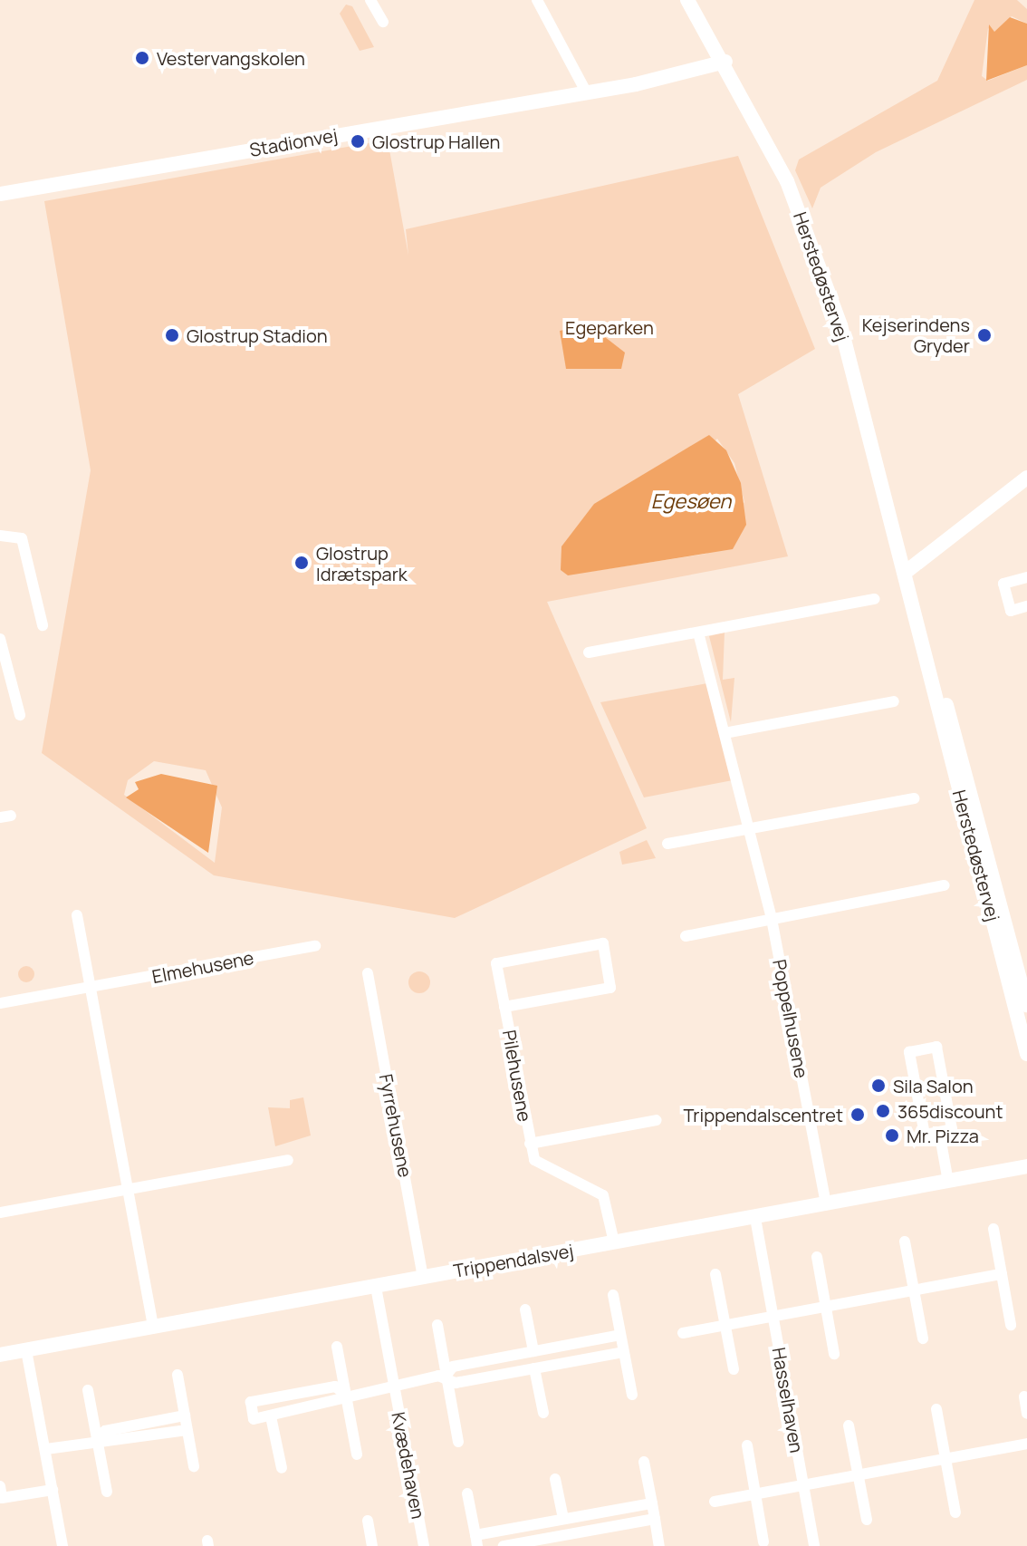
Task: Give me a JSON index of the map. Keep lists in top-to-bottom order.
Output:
{
  "streets": {
    "street": [
      "Stadionvej",
      "Herstedøstervej",
      "Elmehusene",
      "Poppelhusene",
      "Pilehusene",
      "Fyrrehusene",
      "Trippendalsvej",
      "Hasselhaven",
      "Kvædehaven"
    ]
  },
  "crossings": [
    ["Stadionvej", "Herstedøstervej"],
    ["Poppelhusene", "Trippendalsvej"],
    ["Pilehusene", "Trippendalsvej"],
    ["Fyrrehusene", "Trippendalsvej"],
    ["Trippendalsvej", "Hasselhaven"],
    ["Trippendalsvej", "Kvædehaven"]
  ],
  "water": ["Egesøen"],
  "parks": ["Egeparken"],
  "places": [
    "Vestervangskolen",
    "Glostrup Hallen",
    "Glostrup Stadion",
    "Kejserindens Gryder",
    "Glostrup Idrætspark",
    "Sila Salon",
    "365discount",
    "Trippendalscentret",
    "Mr. Pizza"
  ]
}
